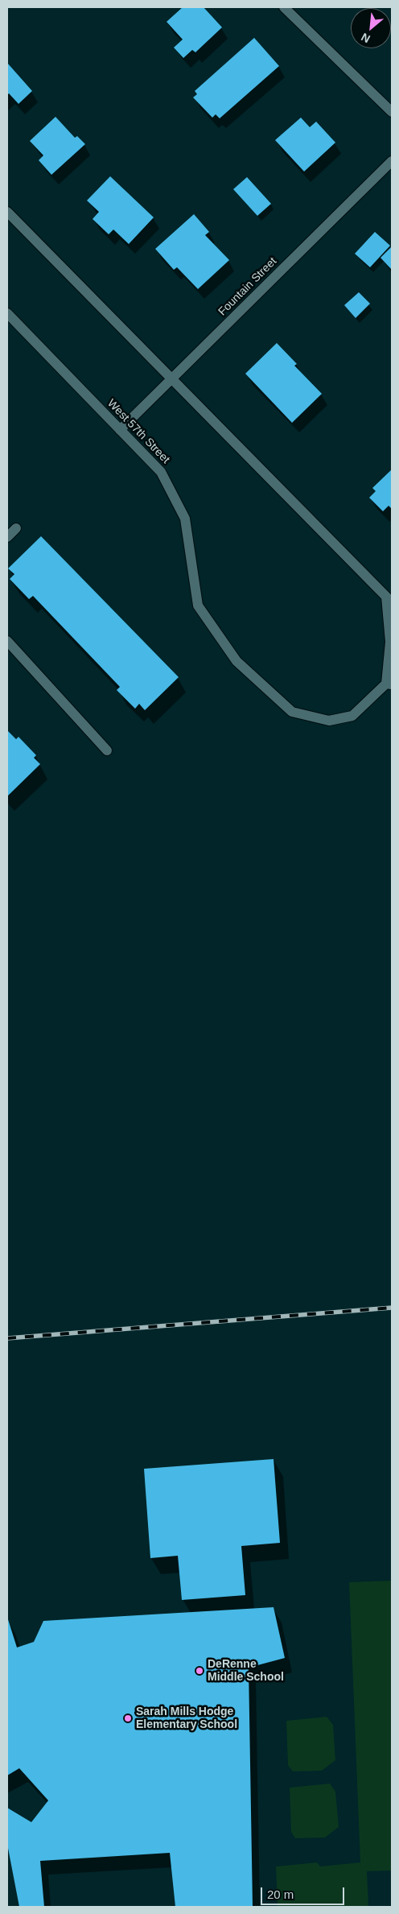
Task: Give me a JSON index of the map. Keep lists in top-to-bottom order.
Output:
{
  "streets": {
    "street": ["Fountain Street", "West 57th Street"]
  },
  "crossings": [
    ["Fountain Street", "West 57th Street"]
  ],
  "places": ["DeRenne Middle School", "Sarah Mills Hodge Elementary School"],
  "scale_bar": "20 m",
  "north": "bottom left"
}
